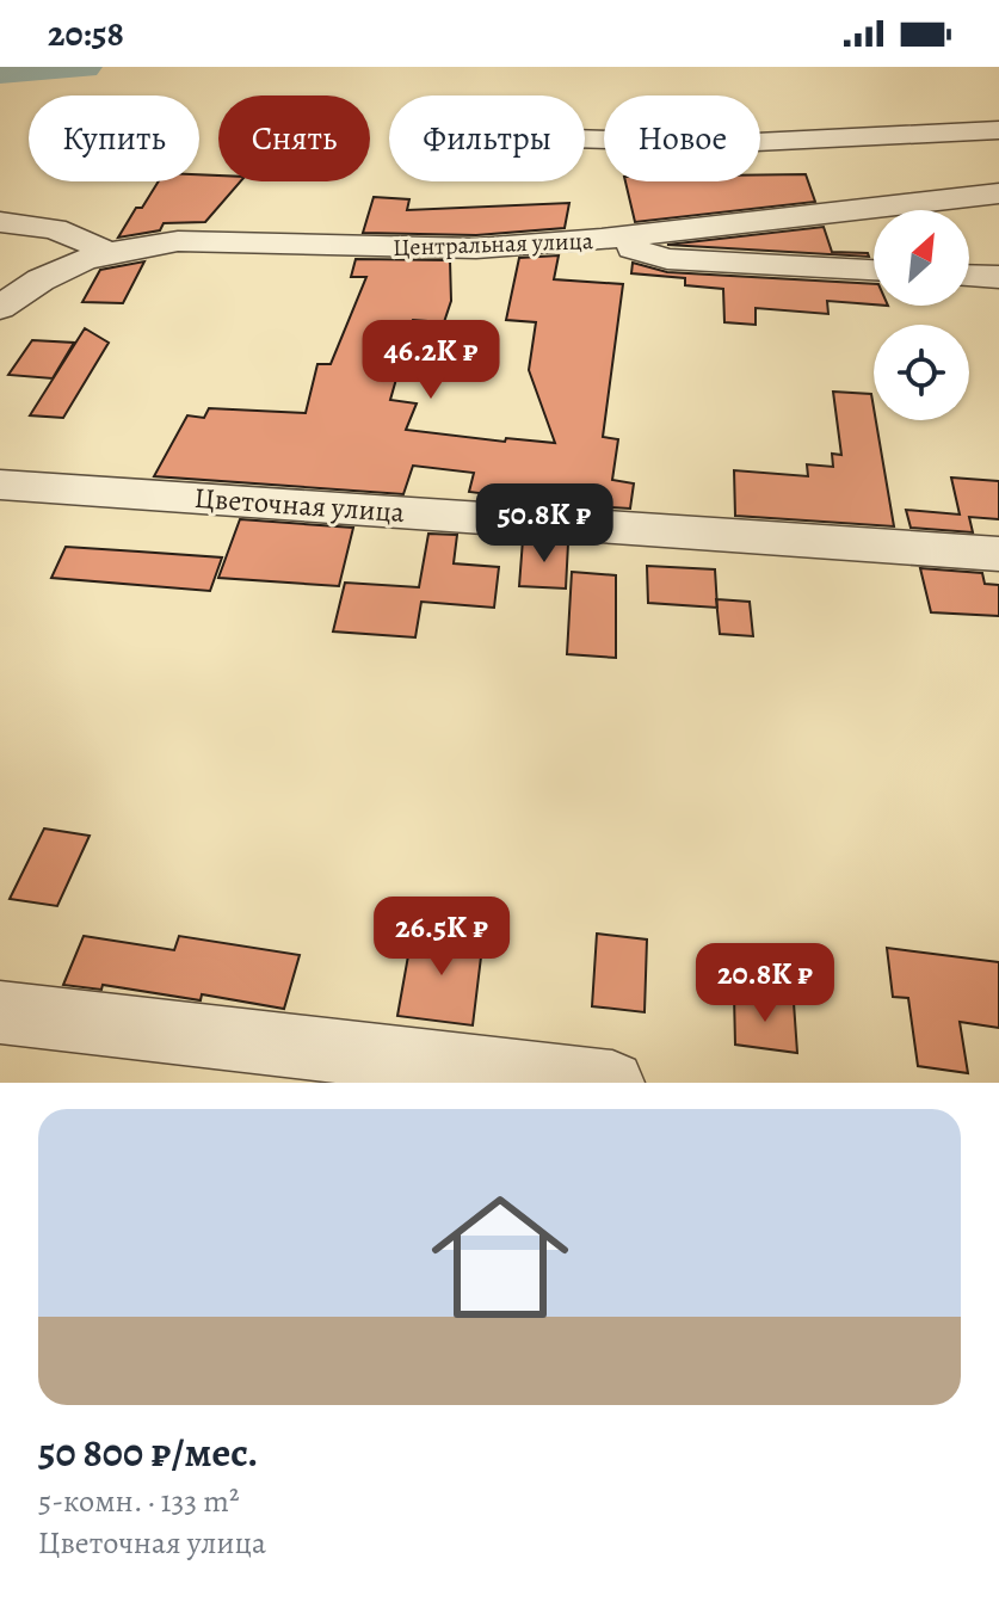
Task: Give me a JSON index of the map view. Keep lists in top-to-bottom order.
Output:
{
  "streets": {
    "street": ["Центральная улица", "Цветочная улица"]
  },
  "north": "top right",
  "page": {
    "status": "20:58",
    "chip": [
      "Купить",
      "Снять",
      "Фильтры",
      "Новое"
    ],
    "price": [
      "46.2K ₽",
      "50.8K ₽",
      "26.5K ₽",
      "20.8K ₽"
    ],
    "list": [
      {
        "name": "50 800 ₽/мес.",
        "note": "5-комн. · 133 m² · Цветочная улица"
      }
    ]
  }
}
